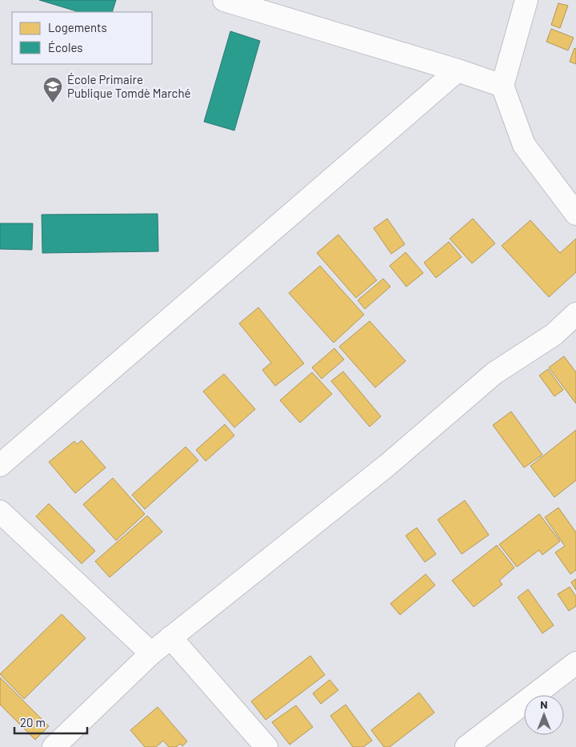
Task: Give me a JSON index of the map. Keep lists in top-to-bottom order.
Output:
{
  "places": {
    "school or university": ["École Primaire Publique Tomdè Marché"]
  },
  "legend": ["Logements", "Écoles"],
  "scale_bar": "20 m",
  "north": "top"
}
